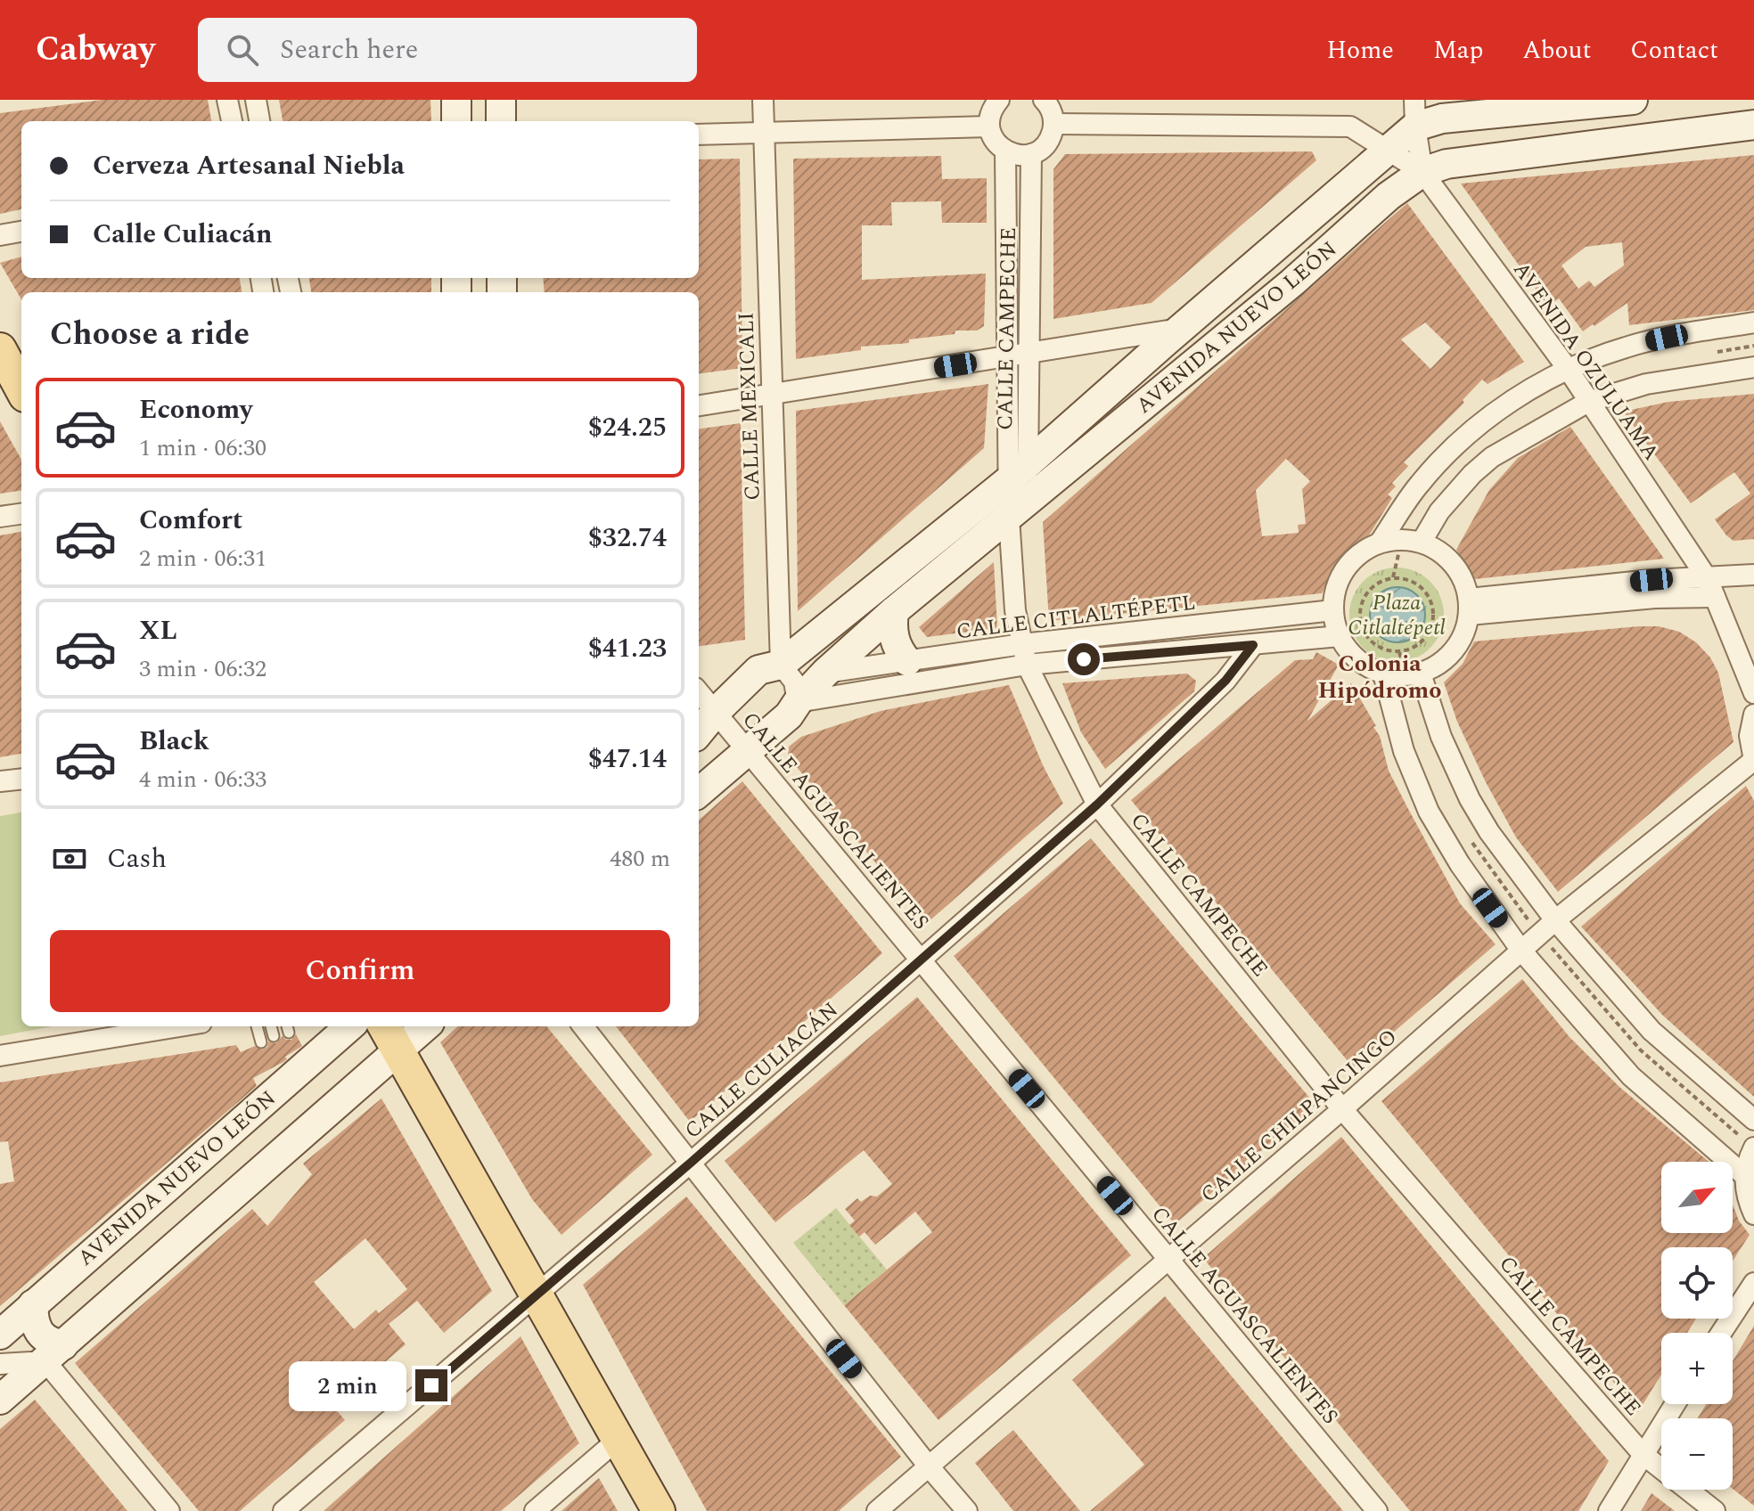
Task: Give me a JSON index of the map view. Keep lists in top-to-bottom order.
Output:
{
  "streets": {
    "main road": ["AVENIDA NUEVO LEÓN"],
    "street": [
      "CALLE CAMPECHE",
      "AVENIDA OZULUAMA",
      "CALLE MEXICALI",
      "CALLE CITLALTÉPETL",
      "CALLE AGUASCALIENTES",
      "CALLE CULIACÁN",
      "CALLE CHILPANCINGO"
    ]
  },
  "crossings": [
    ["AVENIDA NUEVO LEÓN", "CALLE CAMPECHE"],
    ["AVENIDA NUEVO LEÓN", "AVENIDA OZULUAMA"],
    ["AVENIDA NUEVO LEÓN", "CALLE MEXICALI"],
    ["AVENIDA NUEVO LEÓN", "CALLE CITLALTÉPETL"],
    ["AVENIDA NUEVO LEÓN", "CALLE AGUASCALIENTES"],
    ["CALLE CAMPECHE", "CALLE CITLALTÉPETL"],
    ["CALLE CAMPECHE", "CALLE CULIACÁN"],
    ["CALLE CAMPECHE", "CALLE CHILPANCINGO"],
    ["CALLE CITLALTÉPETL", "CALLE CULIACÁN"],
    ["CALLE AGUASCALIENTES", "CALLE CULIACÁN"],
    ["CALLE AGUASCALIENTES", "CALLE CHILPANCINGO"]
  ],
  "districts": ["Colonia Hipódromo"],
  "parks": ["Plaza Citlaltépetl"],
  "north": "top right",
  "page": {
    "header": "Cabway",
    "search": "Search here",
    "nav": [
      "Home",
      "Map",
      "About",
      "Contact"
    ],
    "banner": ["Cerveza Artesanal Niebla", "Calle Culiacán"],
    "heading": "Choose a ride",
    "list": [
      {
        "name": "Economy",
        "note": "1 min · 06:30",
        "value": "$24.25"
      },
      {
        "name": "Comfort",
        "note": "2 min · 06:31",
        "value": "$32.74"
      },
      {
        "name": "XL",
        "note": "3 min · 06:32",
        "value": "$41.23"
      },
      {
        "name": "Black",
        "note": "4 min · 06:33",
        "value": "$47.14"
      }
    ],
    "pay": ["Cash", "480 m"],
    "buttons": "Confirm",
    "map_buttons": ["+", "−"],
    "bubble": "2 min"
  }
}
